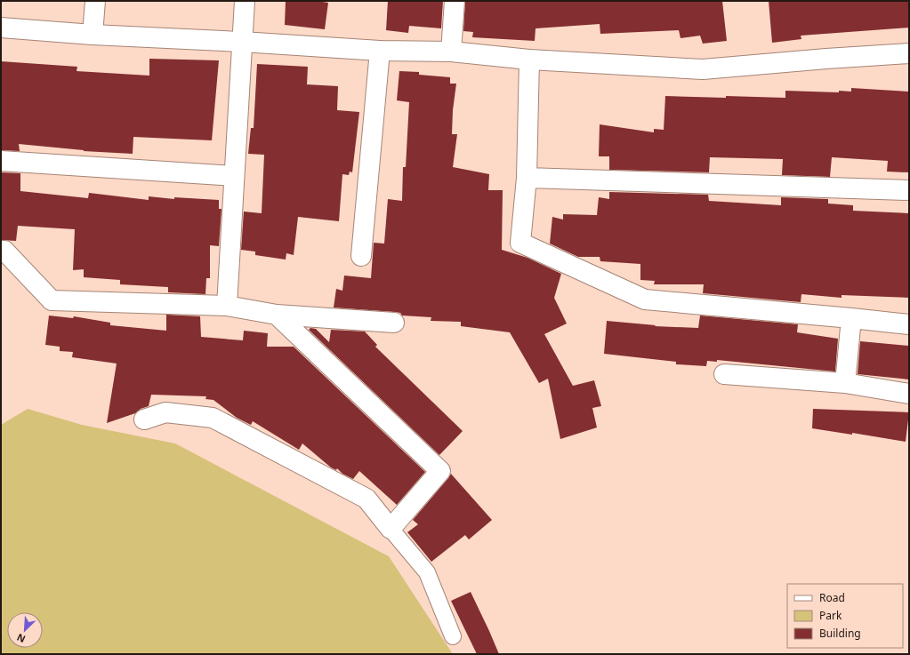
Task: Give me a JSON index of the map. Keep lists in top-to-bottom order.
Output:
{
  "legend": ["Road", "Park", "Building"],
  "north": "bottom left"
}
